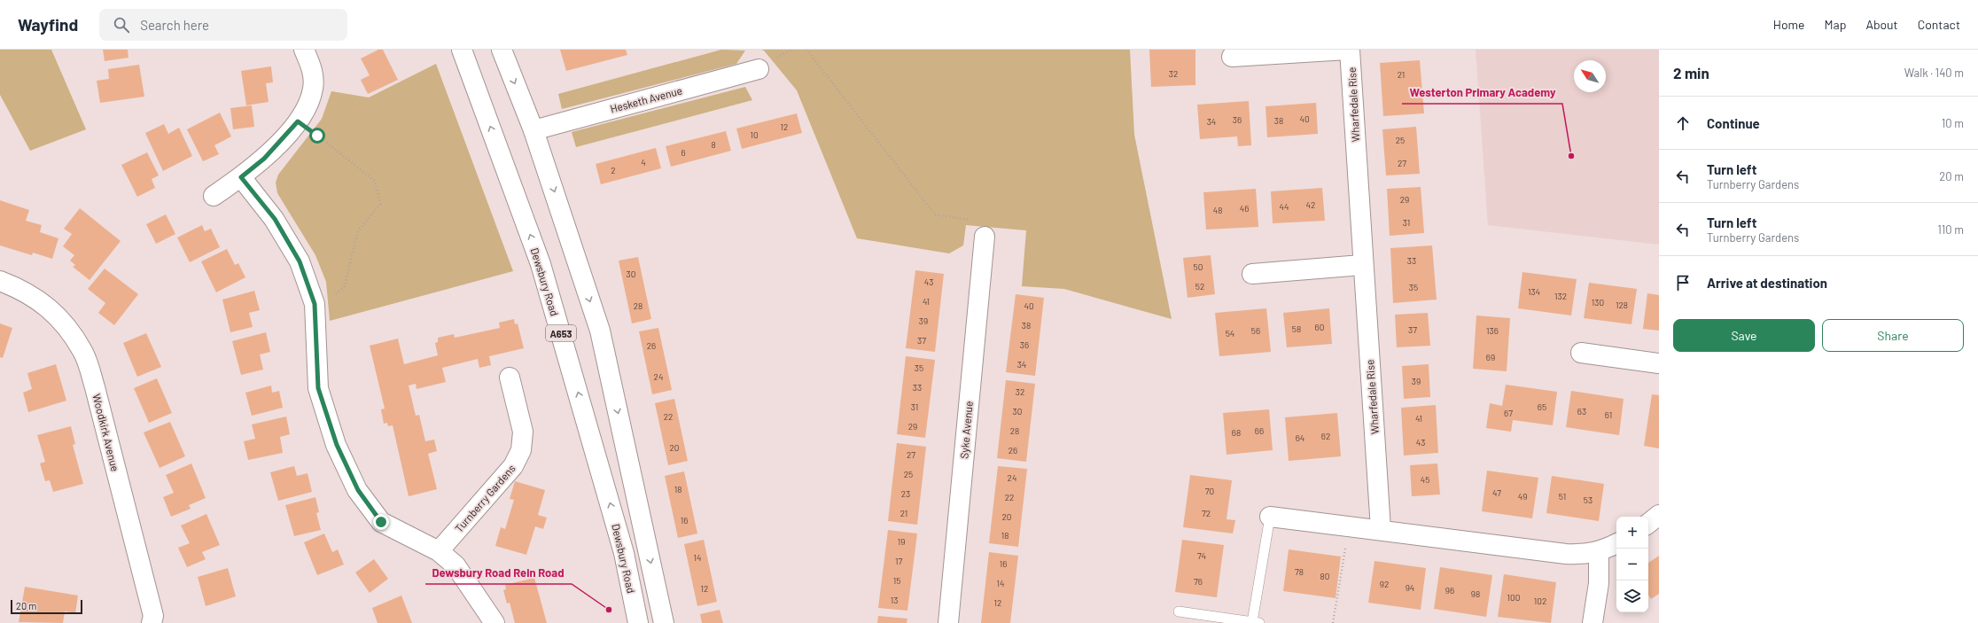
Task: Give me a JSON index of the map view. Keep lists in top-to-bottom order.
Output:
{
  "streets": {
    "street": [
      "Hesketh Avenue",
      "Wharfedale Rise",
      "Dewsbury Road",
      "A653",
      "Syke Avenue",
      "Woodkirk Avenue",
      "Turnberry Gardens"
    ]
  },
  "places": ["Westerton Primary Academy", "Dewsbury Road Rein Road"],
  "house_numbers": [
    "32",
    "21",
    "40",
    "36",
    "38",
    "34",
    "12",
    "10",
    "25",
    "8",
    "6",
    "4",
    "27",
    "2",
    "29",
    "42",
    "44",
    "46",
    "48",
    "31",
    "33",
    "50",
    "30",
    "43",
    "52",
    "35",
    "134",
    "132",
    "41",
    "130",
    "128",
    "28",
    "40",
    "39",
    "38",
    "60",
    "58",
    "37",
    "56",
    "136",
    "54",
    "37",
    "36",
    "26",
    "69",
    "34",
    "35",
    "24",
    "39",
    "33",
    "32",
    "31",
    "65",
    "30",
    "63",
    "67",
    "61",
    "22",
    "41",
    "29",
    "28",
    "66",
    "68",
    "62",
    "64",
    "43",
    "20",
    "26",
    "27",
    "25",
    "24",
    "45",
    "18",
    "70",
    "47",
    "23",
    "49",
    "51",
    "22",
    "53",
    "21",
    "72",
    "20",
    "16",
    "18",
    "19",
    "74",
    "14",
    "17",
    "16",
    "78",
    "80",
    "15",
    "76",
    "14",
    "92",
    "94",
    "12",
    "96",
    "98",
    "100",
    "13",
    "102",
    "12"
  ],
  "scale_bar": "20 m",
  "north": "top left",
  "page": {
    "header": "Wayfind",
    "search": "Search here",
    "nav": [
      "Home",
      "Map",
      "About",
      "Contact"
    ],
    "heading": ["2 min", "Walk · 140 m"],
    "list": [
      ["Continue", "10 m"],
      ["Turn left", "Turnberry Gardens", "20 m"],
      ["Turn left", "Turnberry Gardens", "110 m"],
      "Arrive at destination"
    ],
    "buttons": ["Save", "Share"],
    "map_buttons": ["+", "−"],
    "scale": "20 m"
  }
}
